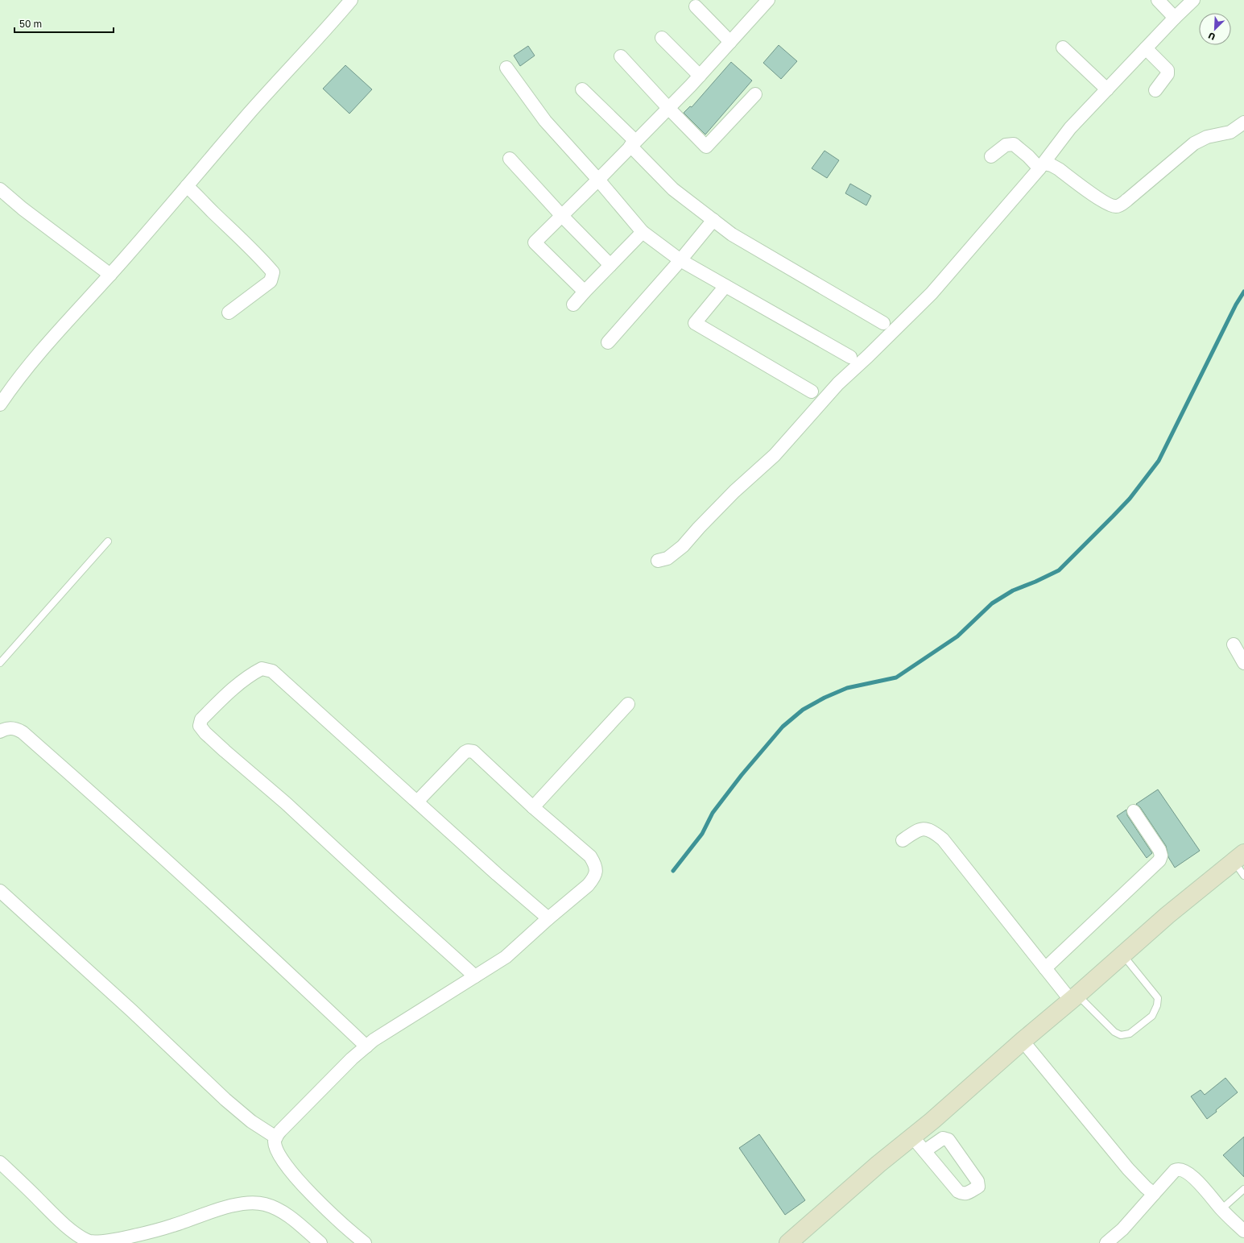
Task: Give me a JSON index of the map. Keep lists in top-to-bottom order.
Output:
{
  "scale_bar": "50 m",
  "north": "bottom left"
}
